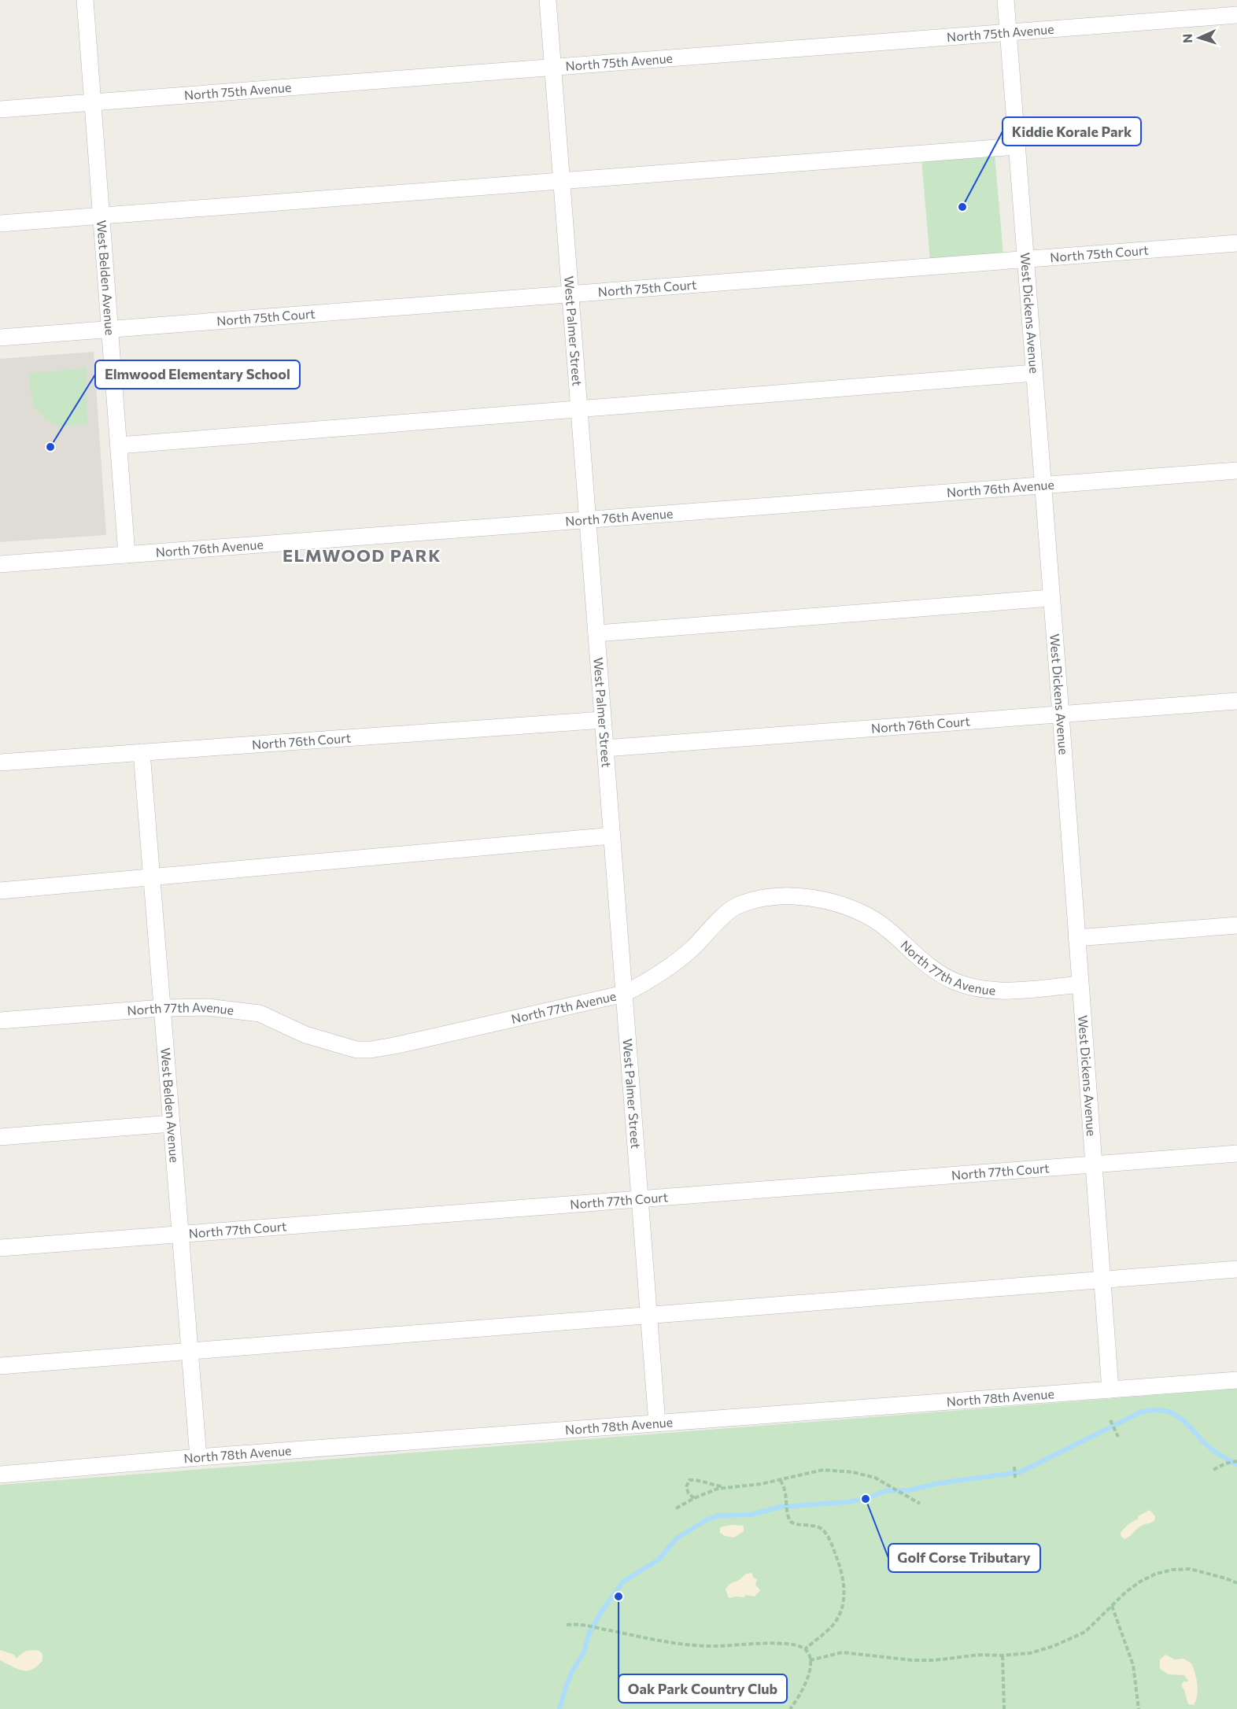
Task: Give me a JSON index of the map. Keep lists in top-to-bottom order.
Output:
{
  "streets": {
    "street": [
      "North 75th Avenue",
      "North 75th Court",
      "West Belden Avenue",
      "West Dickens Avenue",
      "West Palmer Street",
      "North 76th Avenue",
      "North 76th Court",
      "North 77th Avenue",
      "North 77th Court",
      "North 78th Avenue"
    ]
  },
  "crossings": [
    ["North 75th Avenue", "West Belden Avenue"],
    ["North 75th Avenue", "West Dickens Avenue"],
    ["North 75th Avenue", "West Palmer Street"],
    ["North 75th Court", "West Belden Avenue"],
    ["North 75th Court", "West Dickens Avenue"],
    ["North 75th Court", "West Palmer Street"],
    ["West Belden Avenue", "North 76th Avenue"],
    ["West Belden Avenue", "North 76th Court"],
    ["West Belden Avenue", "North 77th Avenue"],
    ["West Belden Avenue", "North 77th Court"],
    ["West Belden Avenue", "North 78th Avenue"],
    ["West Dickens Avenue", "North 76th Avenue"],
    ["West Dickens Avenue", "North 76th Court"],
    ["West Dickens Avenue", "North 77th Avenue"],
    ["West Dickens Avenue", "North 77th Court"],
    ["West Dickens Avenue", "North 78th Avenue"],
    ["West Palmer Street", "North 76th Avenue"],
    ["West Palmer Street", "North 76th Court"],
    ["West Palmer Street", "North 77th Avenue"],
    ["West Palmer Street", "North 77th Court"],
    ["West Palmer Street", "North 78th Avenue"]
  ],
  "districts": ["ELMWOOD PARK"],
  "places": [
    "Kiddie Korale Park",
    "Elmwood Elementary School",
    "Golf Corse Tributary",
    "Oak Park Country Club"
  ],
  "north": "left"
}
